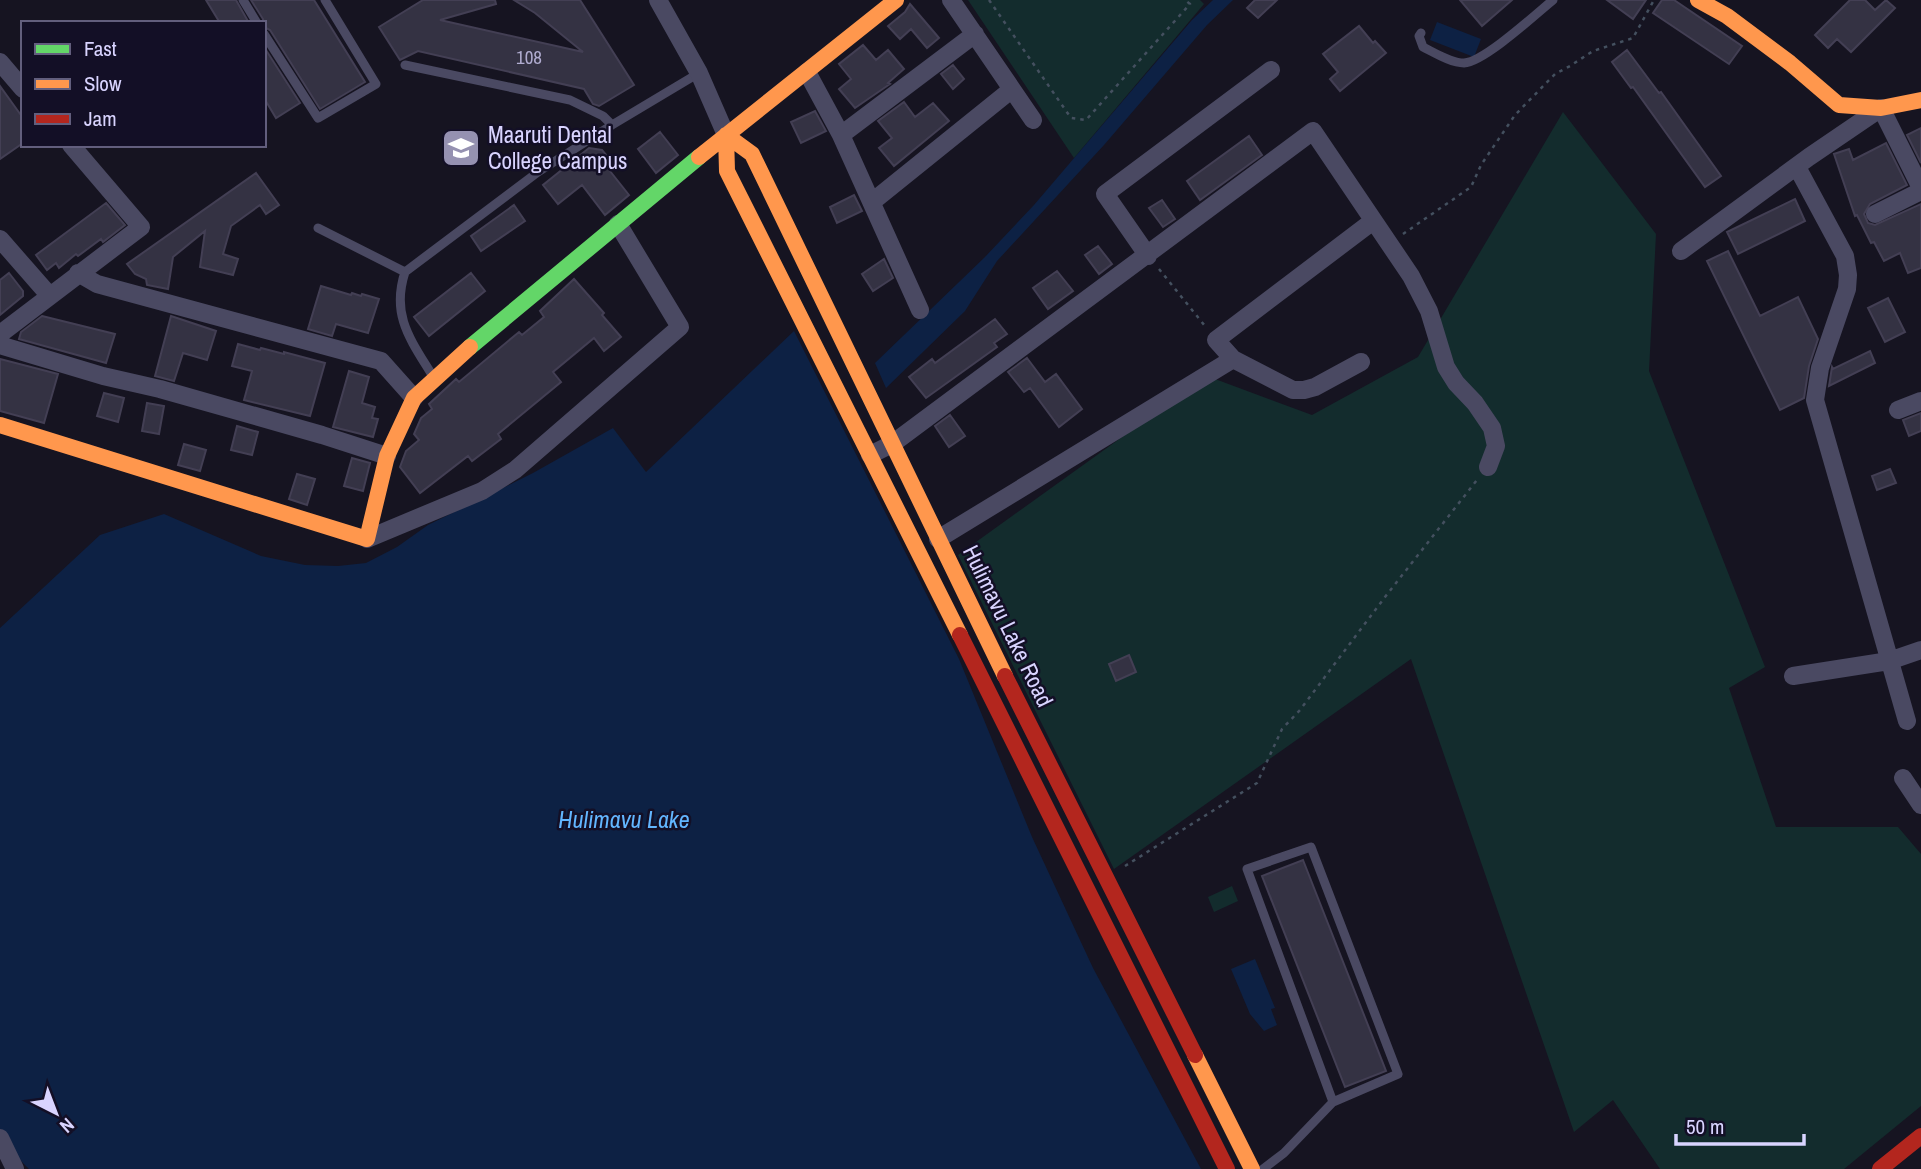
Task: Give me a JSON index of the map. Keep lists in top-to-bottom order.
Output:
{
  "streets": {
    "main road": ["Hulimavu Lake Road"]
  },
  "water": ["Hulimavu Lake"],
  "places": {
    "school or university": ["Maaruti Dental College Campus"]
  },
  "house_numbers": ["108"],
  "legend": ["Fast", "Slow", "Jam"],
  "scale_bar": "50 m",
  "north": "bottom right"
}
